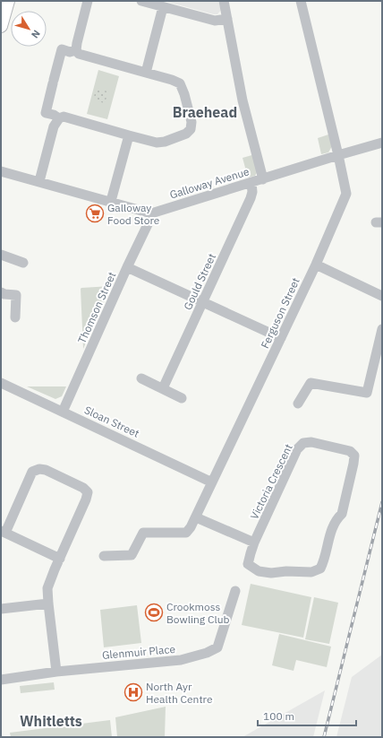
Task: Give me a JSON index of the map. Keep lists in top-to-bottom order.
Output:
{
  "streets": {
    "street": [
      "Galloway Avenue",
      "Gould Street",
      "Thomson Street",
      "Ferguson Street",
      "Sloan Street",
      "Victoria Crescent",
      "Glenmuir Place"
    ]
  },
  "crossings": [
    ["Galloway Avenue", "Gould Street"],
    ["Galloway Avenue", "Thomson Street"],
    ["Galloway Avenue", "Ferguson Street"],
    ["Thomson Street", "Sloan Street"],
    ["Ferguson Street", "Sloan Street"]
  ],
  "districts": ["Braehead", "Whitletts"],
  "places": {
    "supermarket": ["Galloway Food Store"],
    "sports": ["Crookmoss Bowling Club"],
    "hospital": ["North Ayr Health Centre"]
  },
  "scale_bar": "100 m",
  "north": "bottom right"
}
